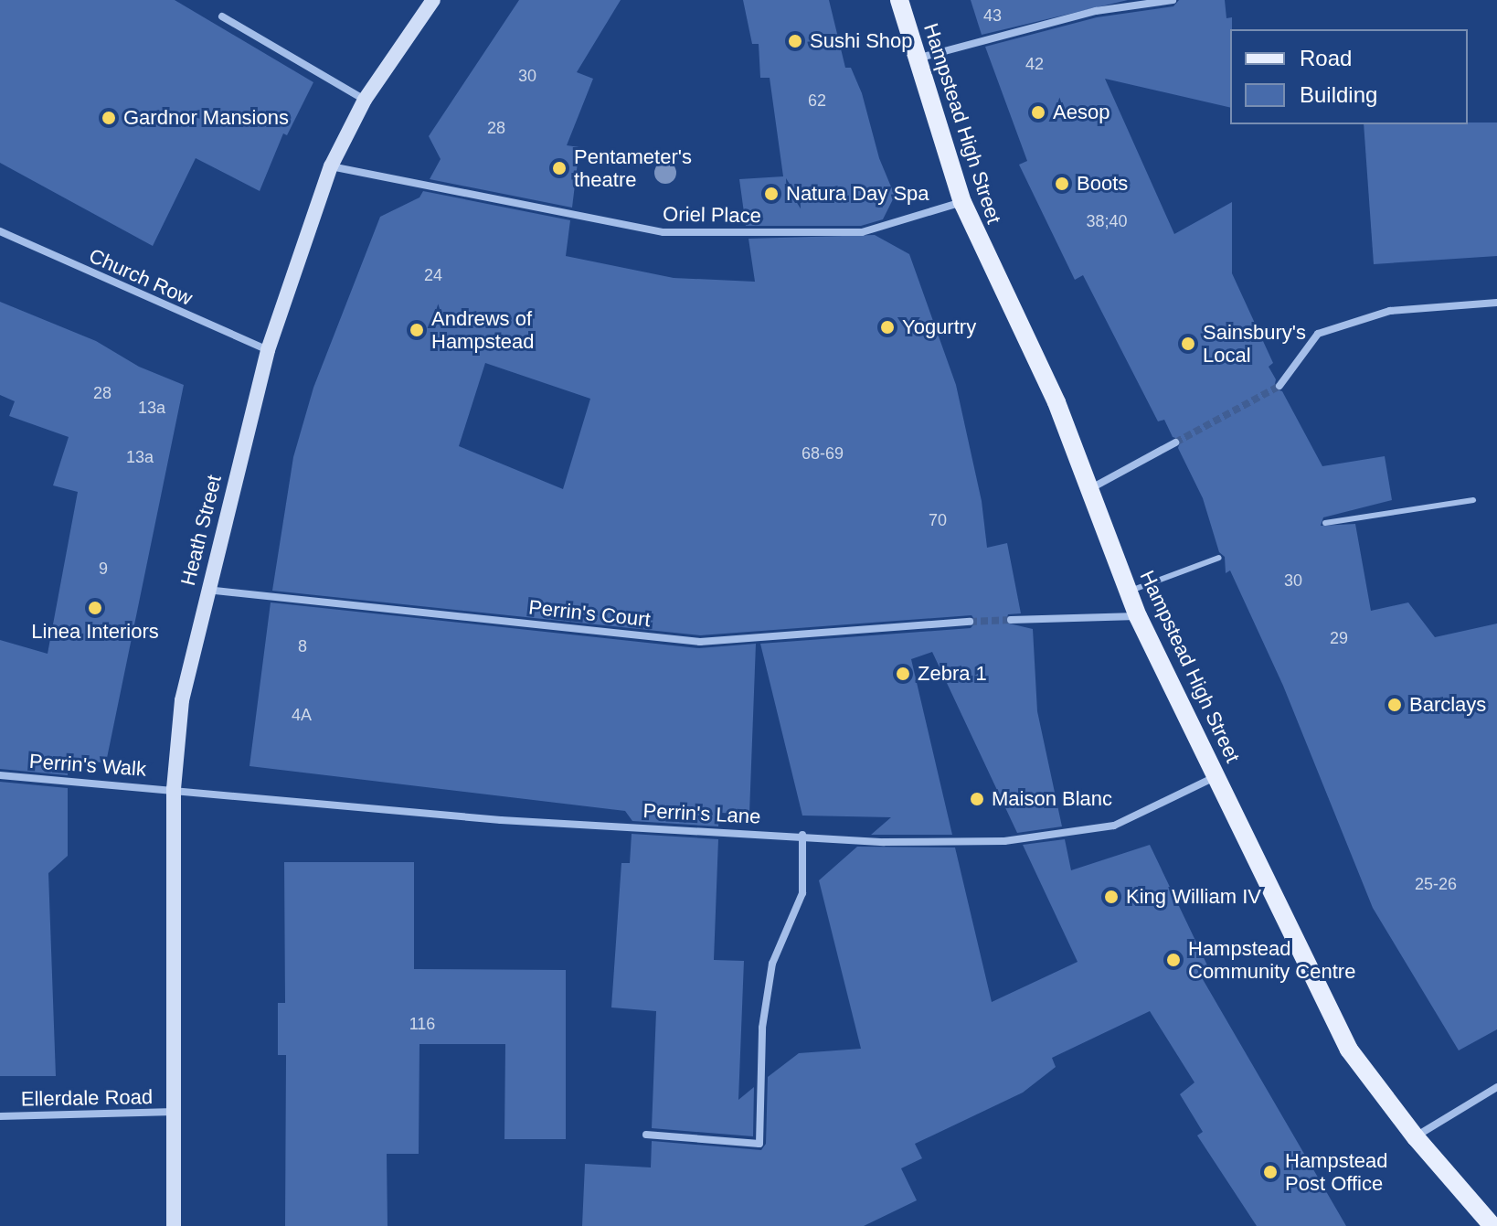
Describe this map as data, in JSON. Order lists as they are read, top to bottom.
{
  "streets": {
    "main road": ["Hampstead High Street", "Heath Street"],
    "street": [
      "Oriel Place",
      "Church Row",
      "Perrin's Court",
      "Perrin's Walk",
      "Perrin's Lane",
      "Ellerdale Road"
    ]
  },
  "crossings": [
    ["Hampstead High Street", "Oriel Place"],
    ["Hampstead High Street", "Perrin's Lane"],
    ["Oriel Place", "Heath Street"],
    ["Church Row", "Heath Street"],
    ["Heath Street", "Perrin's Court"],
    ["Heath Street", "Perrin's Walk"],
    ["Heath Street", "Perrin's Lane"],
    ["Heath Street", "Ellerdale Road"],
    ["Perrin's Walk", "Perrin's Lane"]
  ],
  "places": [
    "Sushi Shop",
    "Aesop",
    "Gardnor Mansions",
    "Pentameter's theatre",
    "Boots",
    "Natura Day Spa",
    "Yogurtry",
    "Andrews of Hampstead",
    "Sainsbury's Local",
    "Linea Interiors",
    "Zebra 1",
    "Barclays",
    "Maison Blanc",
    "King William IV",
    "Hampstead Community Centre",
    "Hampstead Post Office"
  ],
  "house_numbers": [
    "43",
    "42",
    "30",
    "62",
    "28",
    "38;40",
    "24",
    "28",
    "13a",
    "68-69",
    "13a",
    "70",
    "9",
    "30",
    "29",
    "8",
    "4A",
    "25-26",
    "116"
  ],
  "legend": ["Road", "Building"]
}
